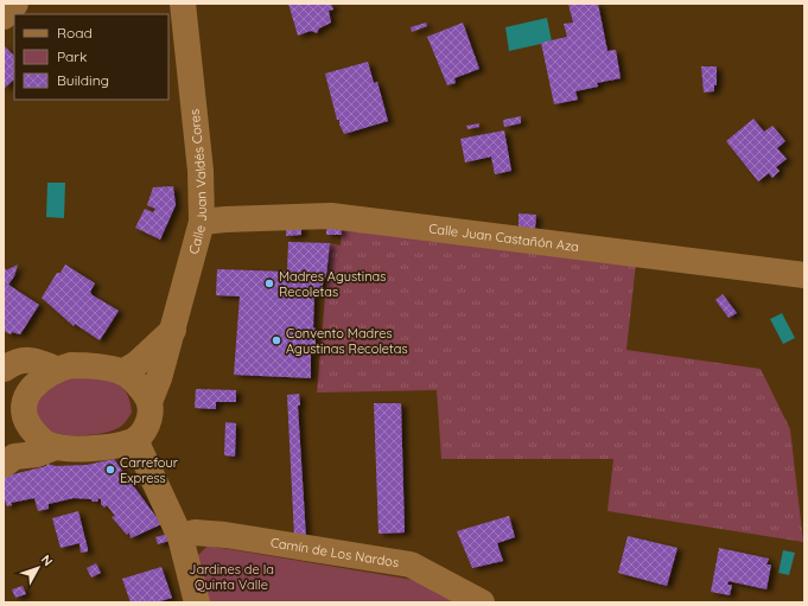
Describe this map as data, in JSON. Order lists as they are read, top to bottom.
{
  "streets": {
    "street": ["Calle Juan Valdés Cores", "Calle Juan Castañón Aza", "Camín de Los Nardos"]
  },
  "crossings": [
    ["Calle Juan Valdés Cores", "Calle Juan Castañón Aza"]
  ],
  "parks": ["Jardines de la Quinta Valle"],
  "places": ["Madres Agustinas Recoletas", "Convento Madres Agustinas Recoletas", "Carrefour Express"],
  "legend": ["Road", "Park", "Building"],
  "north": "top right"
}
